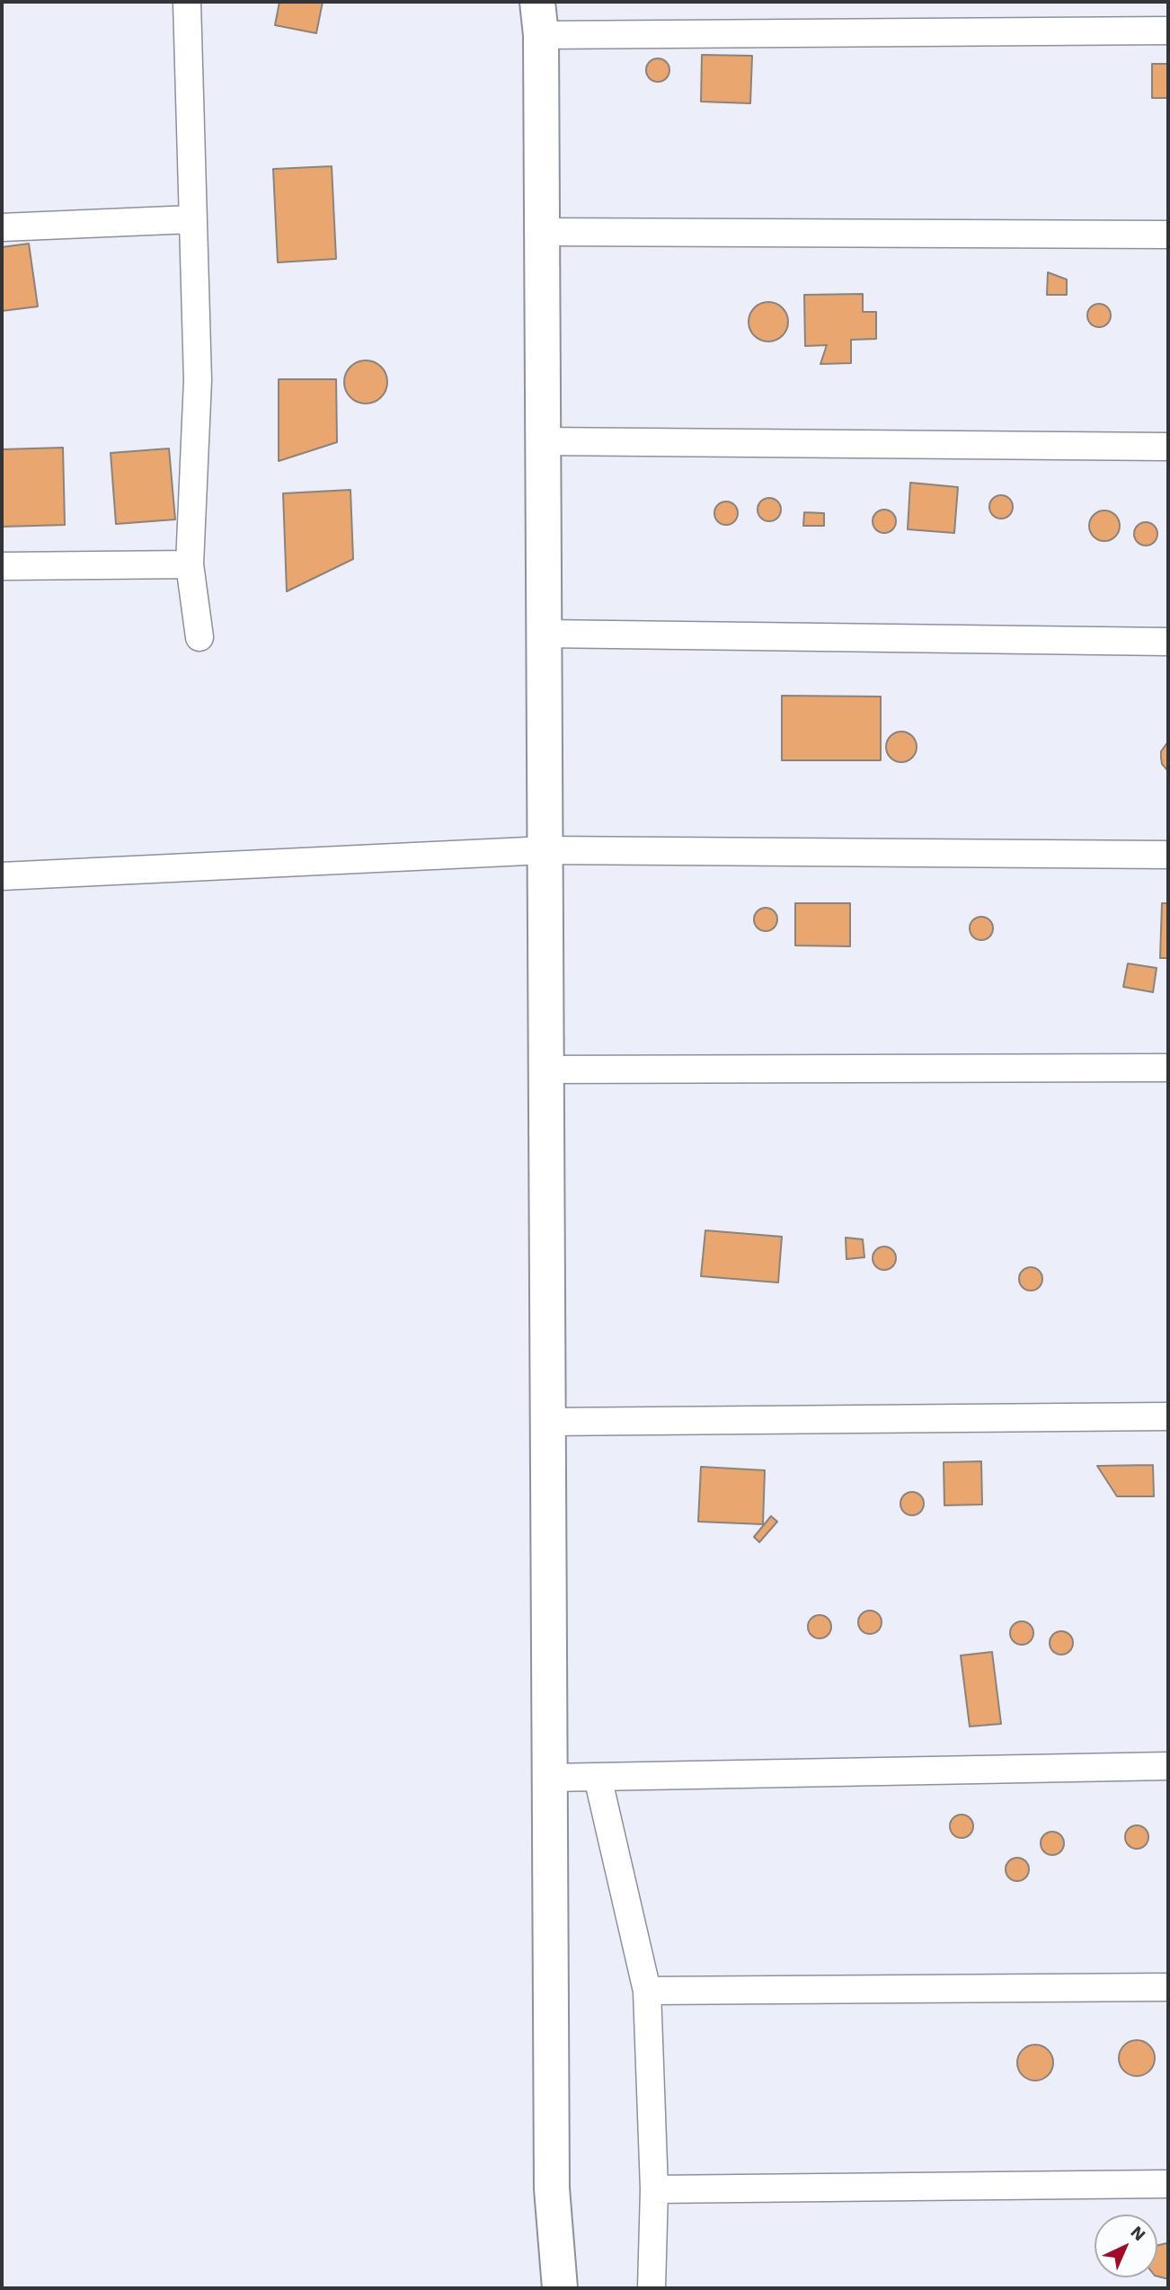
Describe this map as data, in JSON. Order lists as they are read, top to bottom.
{
  "north": "top right"
}
